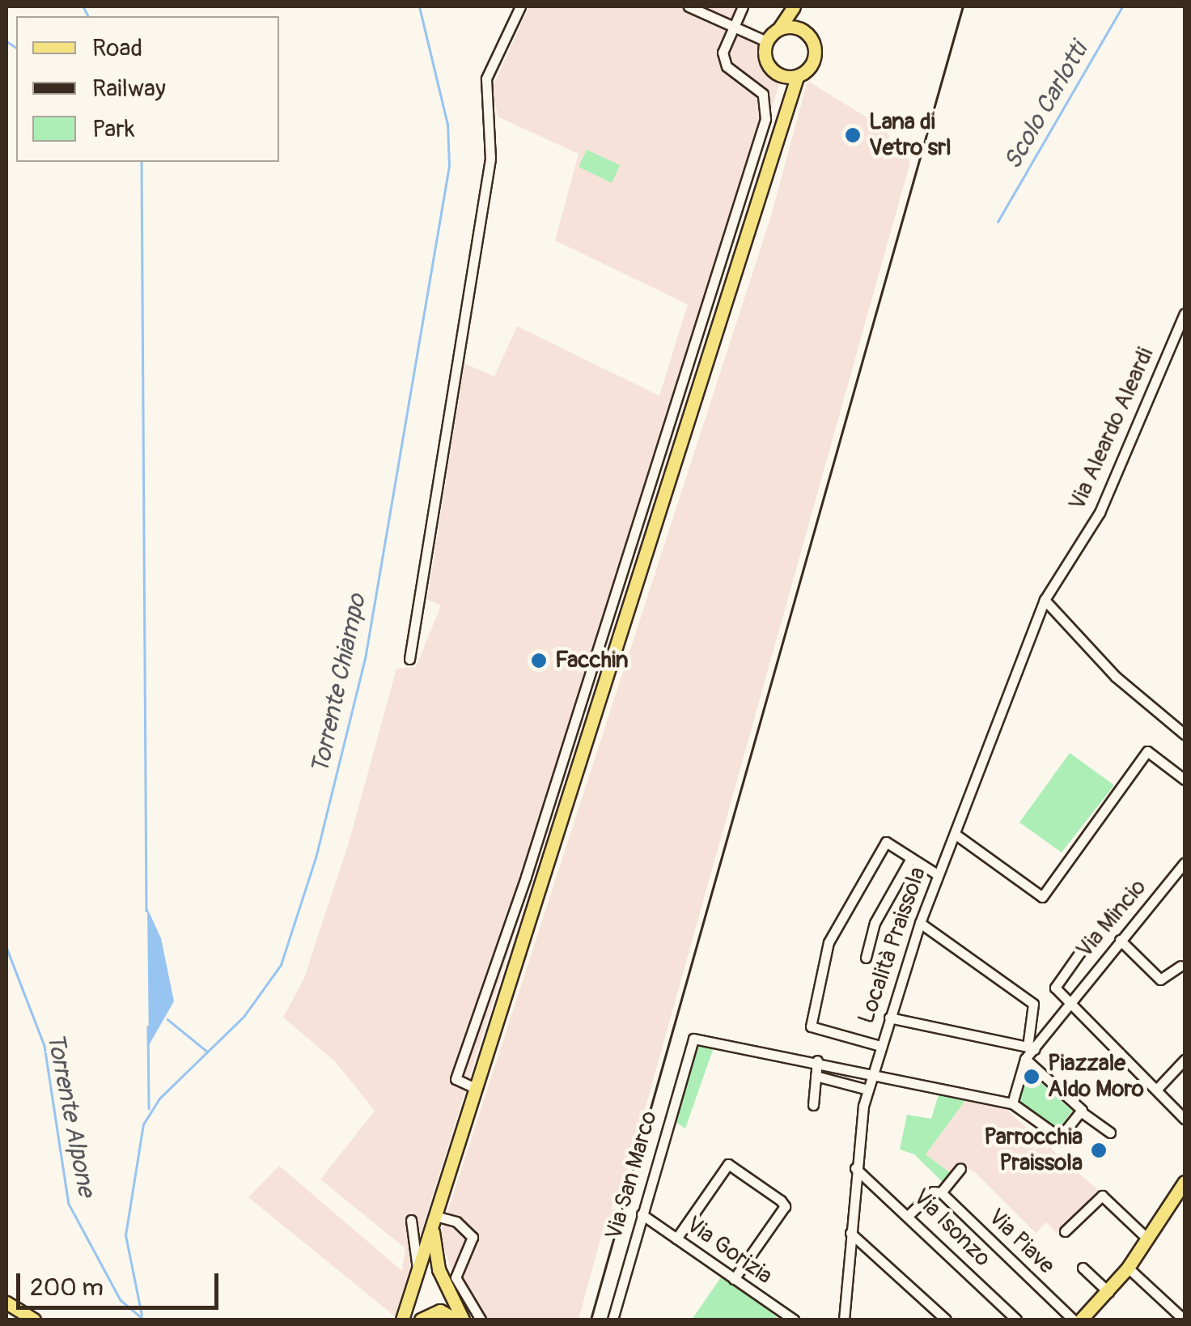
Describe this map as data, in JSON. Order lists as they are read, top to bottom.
{
  "streets": {
    "street": [
      "Via Aleardo Aleardi",
      "Via Mincio",
      "Località Praissola",
      "Via San Marco",
      "Via Isonzo",
      "Via Piave",
      "Via Gorizia"
    ]
  },
  "crossings": [
    ["Via Aleardo Aleardi", "Località Praissola"],
    ["Località Praissola", "Via Isonzo"],
    ["Via San Marco", "Via Gorizia"]
  ],
  "water": ["Scolo Carlotti", "Torrente Chiampo", "Torrente Alpone"],
  "places": [
    "Lana di Vetro srl",
    "Facchin",
    "Piazzale Aldo Moro",
    "Parrocchia Praissola"
  ],
  "legend": ["Road", "Railway", "Park"],
  "scale_bar": "200 m"
}
